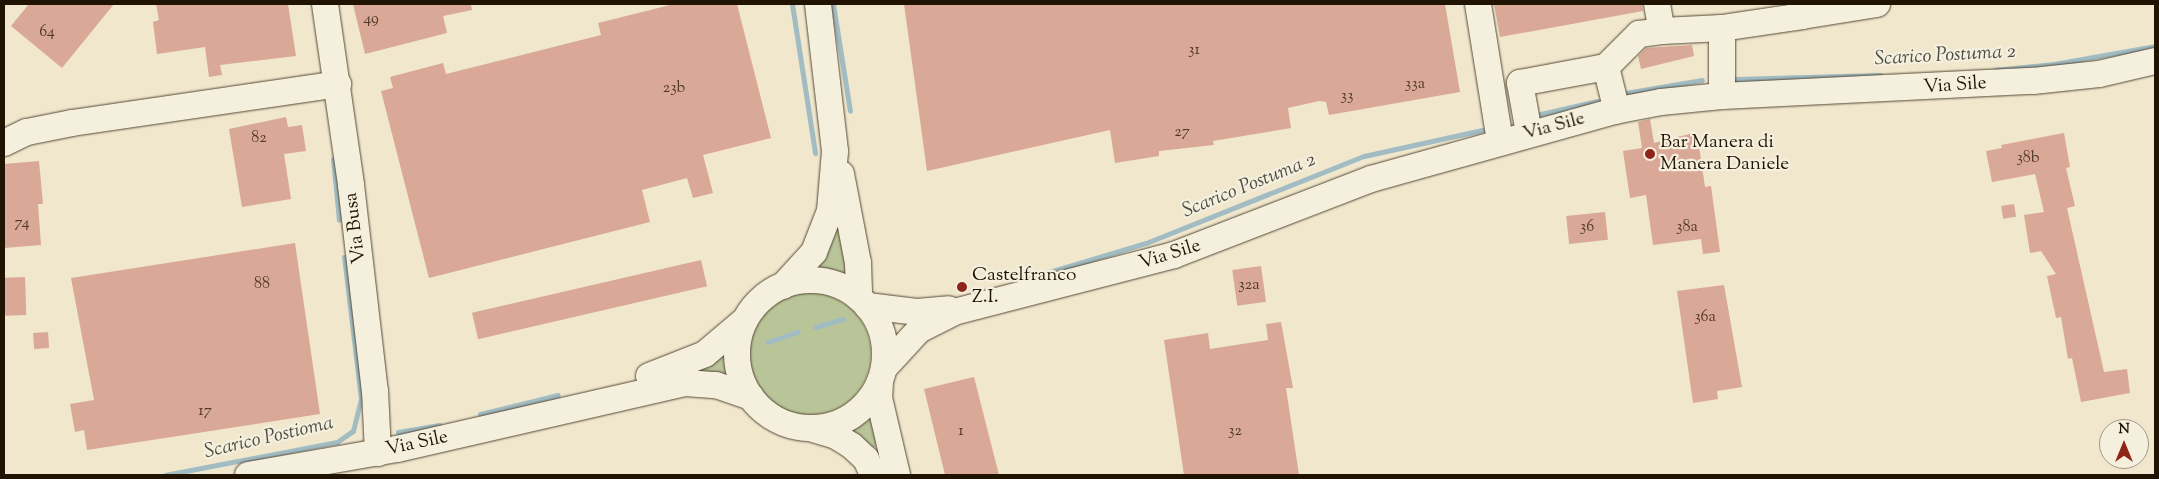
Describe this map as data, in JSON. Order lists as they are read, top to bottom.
{
  "streets": {
    "street": ["Via Sile", "Via Busa"]
  },
  "crossings": [
    ["Via Sile", "Via Busa"]
  ],
  "water": ["Scarico Postuma 2", "Scarico Postioma"],
  "places": ["Bar Manera di Manera Daniele", "Castelfranco Z.I."],
  "house_numbers": [
    "49",
    "64",
    "31",
    "33a",
    "23b",
    "33",
    "27",
    "82",
    "38b",
    "74",
    "36",
    "38a",
    "88",
    "32a",
    "36a",
    "17",
    "1",
    "32"
  ],
  "north": "top"
}
